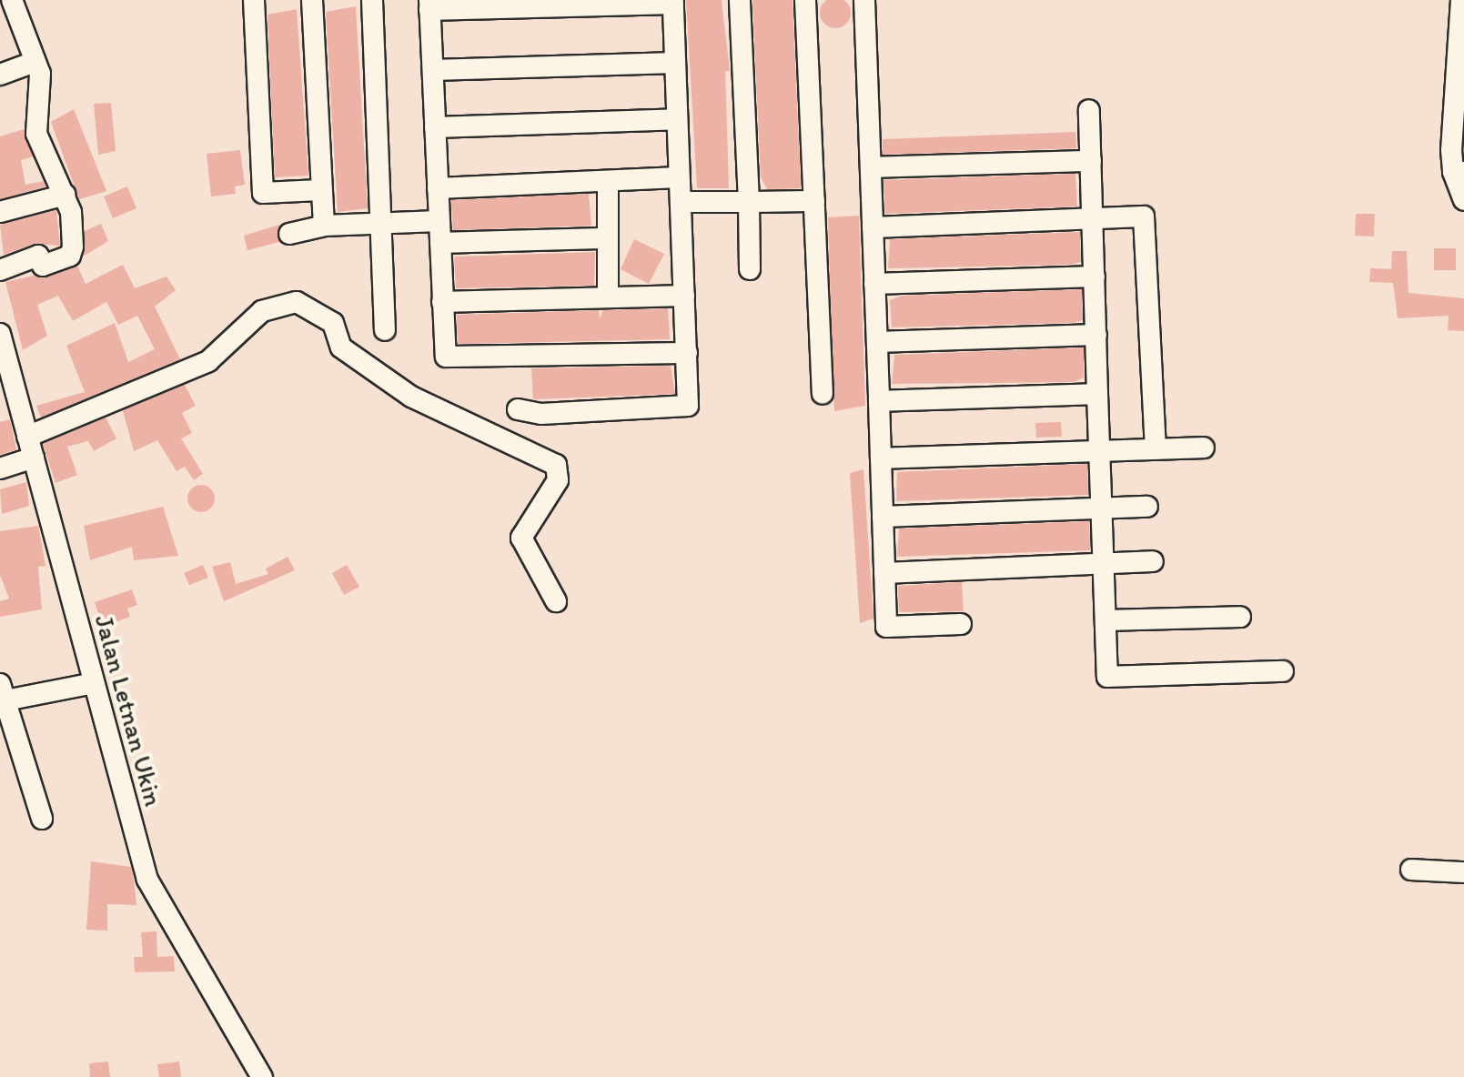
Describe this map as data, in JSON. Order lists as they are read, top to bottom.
{
  "streets": {
    "street": ["Jalan Letnan Ukin"]
  }
}
